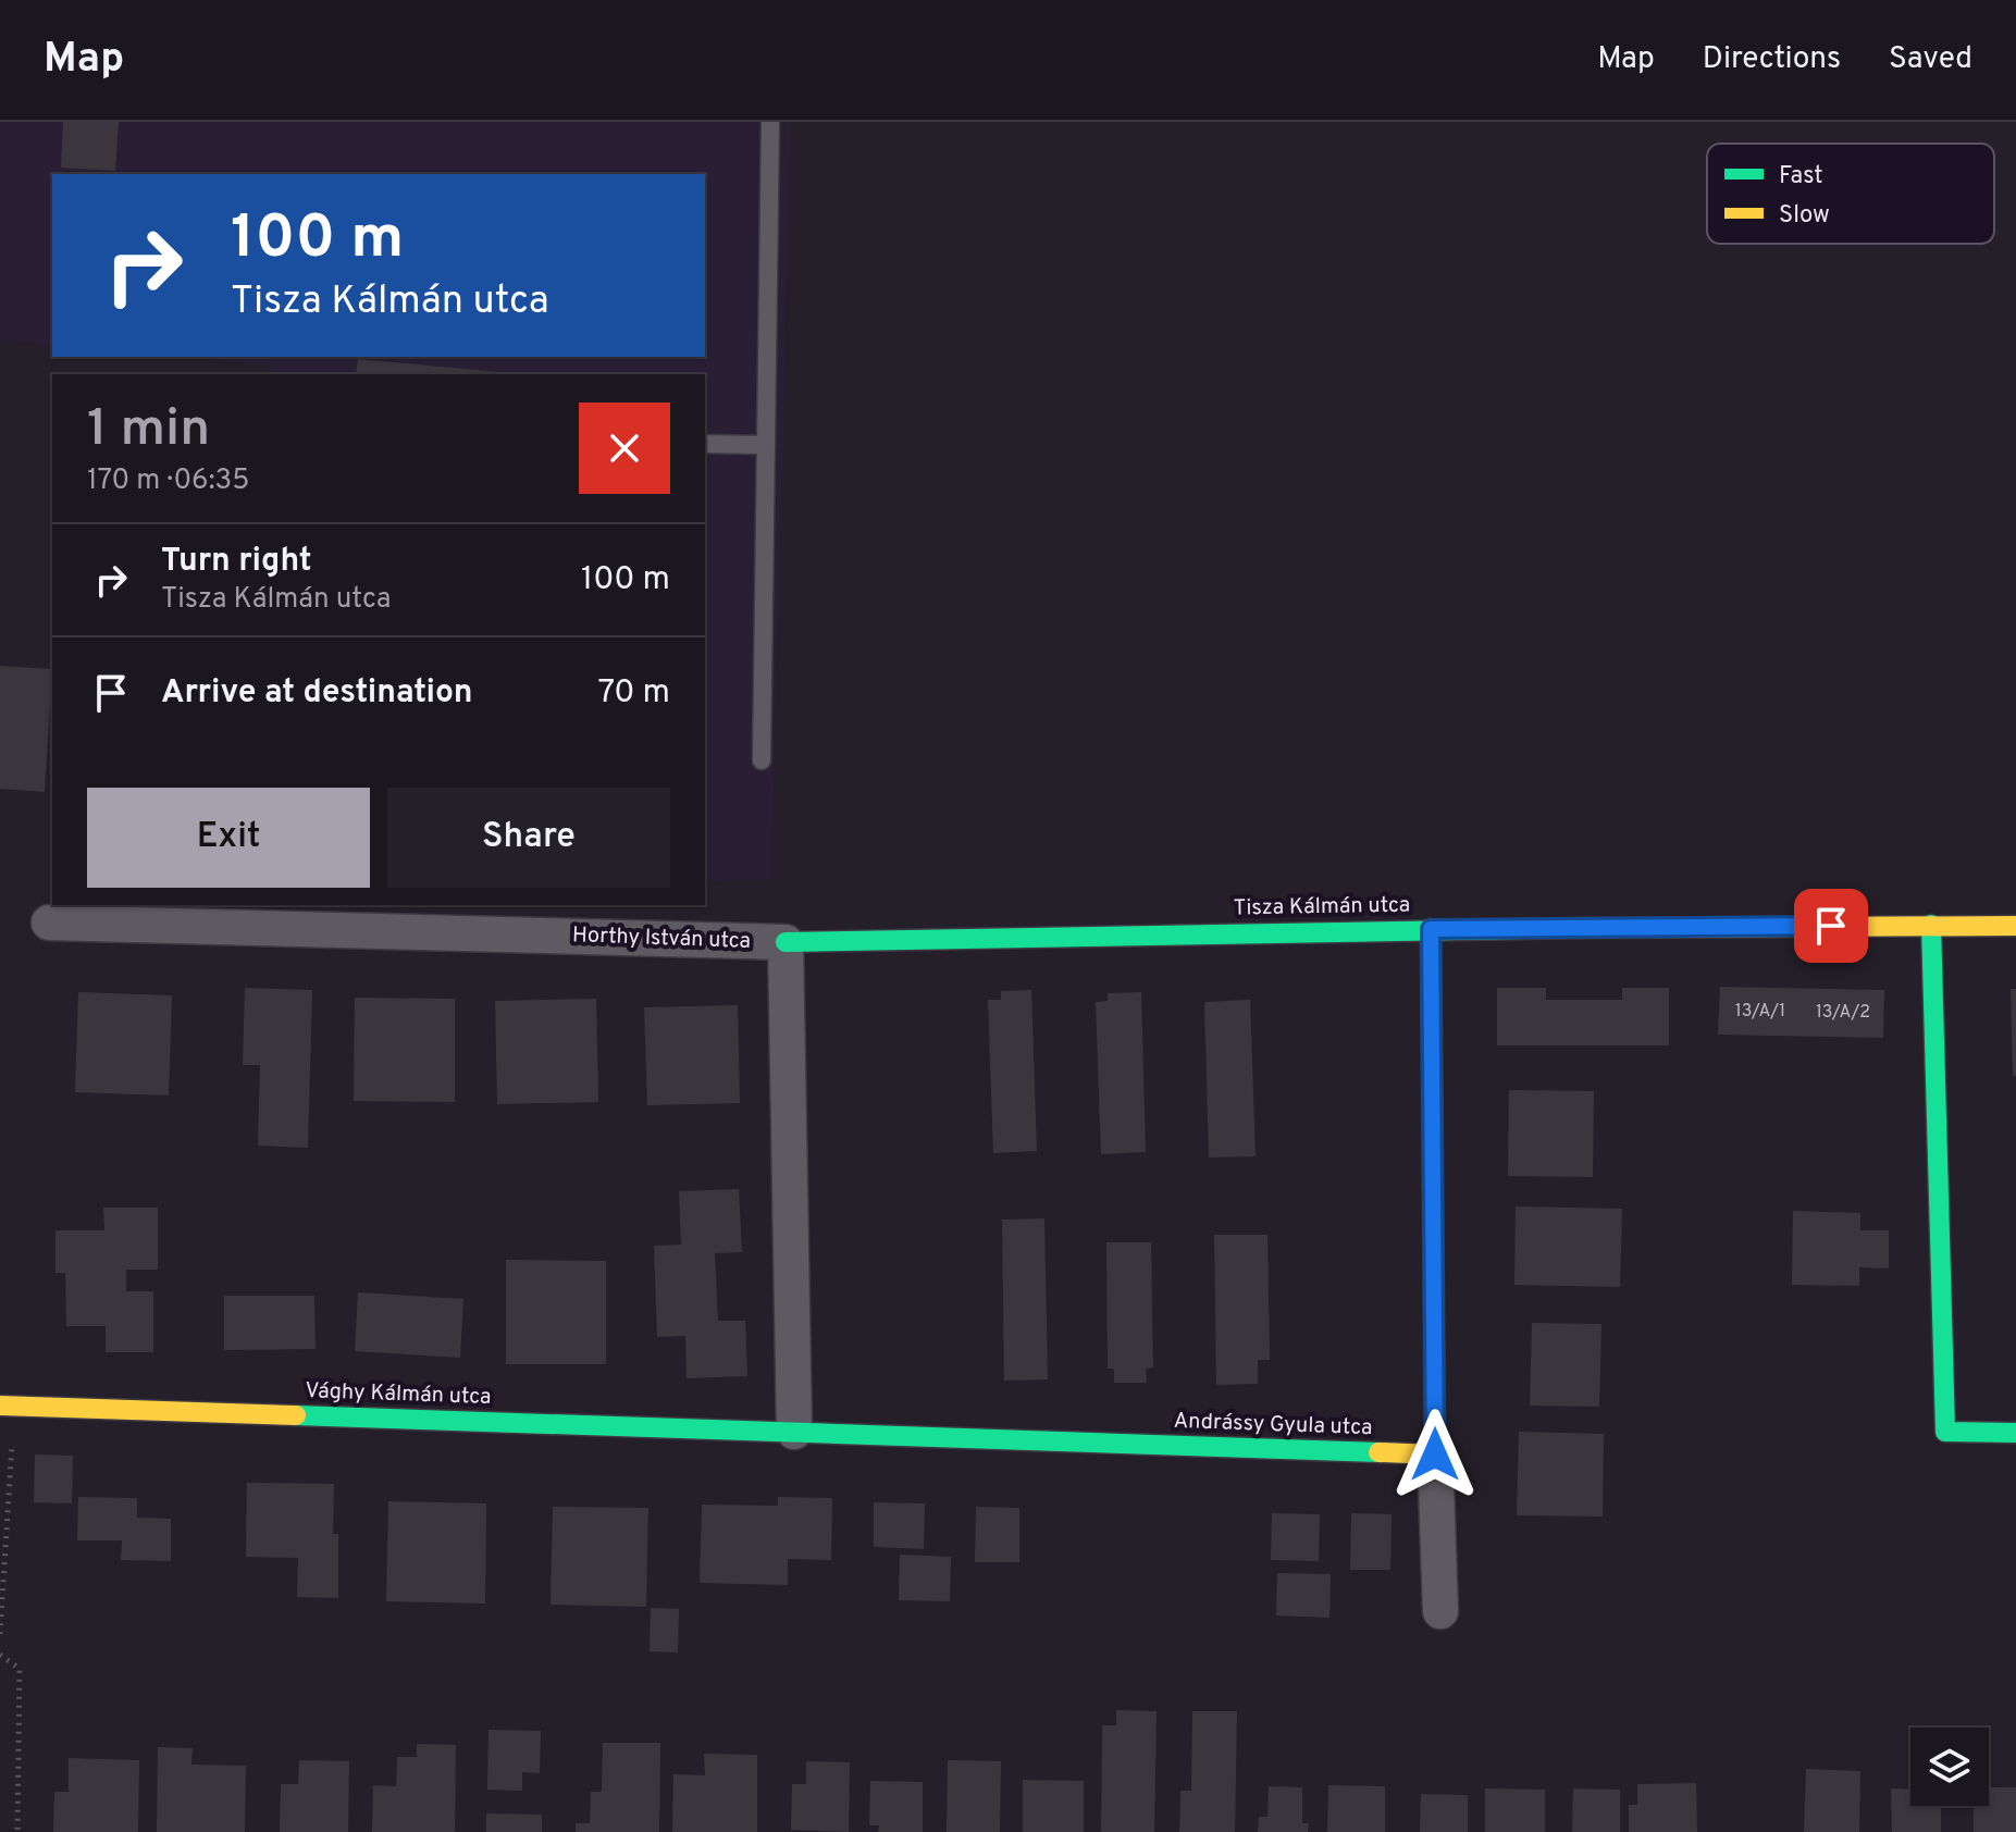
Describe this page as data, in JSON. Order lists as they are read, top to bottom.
{
  "streets": {
    "street": [
      "Tisza Kálmán utca",
      "Horthy István utca",
      "Vághy Kálmán utca",
      "Andrássy Gyula utca"
    ]
  },
  "crossings": [
    ["Tisza Kálmán utca", "Horthy István utca"],
    ["Vághy Kálmán utca", "Andrássy Gyula utca"]
  ],
  "house_numbers": ["13/A/1", "13/A/2"],
  "legend": ["Fast", "Slow"],
  "page": {
    "header": "Map",
    "nav": ["Map", "Directions", "Saved"],
    "turn": ["100 m", "Tisza Kálmán utca"],
    "heading": ["1 min", "170 m · 06:35"],
    "list": [
      {
        "name": "Turn right",
        "note": "Tisza Kálmán utca",
        "value": "100 m"
      },
      {
        "name": "Arrive at destination",
        "value": "70 m"
      }
    ],
    "buttons": ["Exit", "Share"]
  }
}
